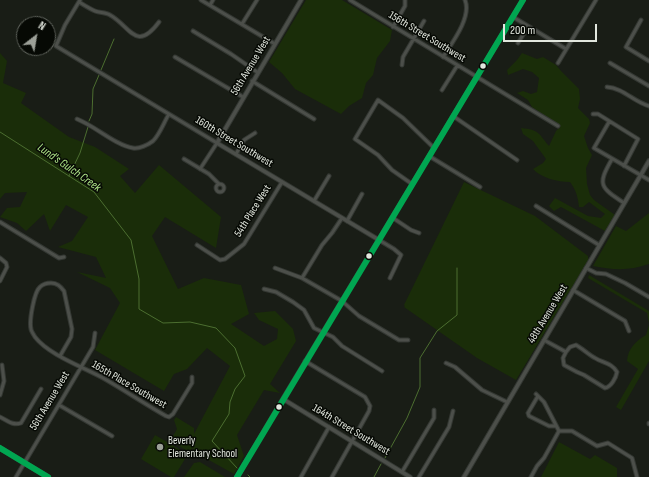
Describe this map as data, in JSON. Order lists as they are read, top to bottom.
{
  "streets": {
    "street": [
      "156th Street Southwest",
      "56th Avenue West",
      "160th Street Southwest",
      "54th Place West",
      "48th Avenue West",
      "165th Place Southwest",
      "164th Street Southwest"
    ]
  },
  "crossings": [
    ["56th Avenue West", "160th Street Southwest"],
    ["56th Avenue West", "165th Place Southwest"],
    ["160th Street Southwest", "54th Place West"]
  ],
  "water": ["Lund's Gulch Creek"],
  "places": ["Beverly Elementary School"],
  "scale_bar": "200 m",
  "north": "top right"
}
